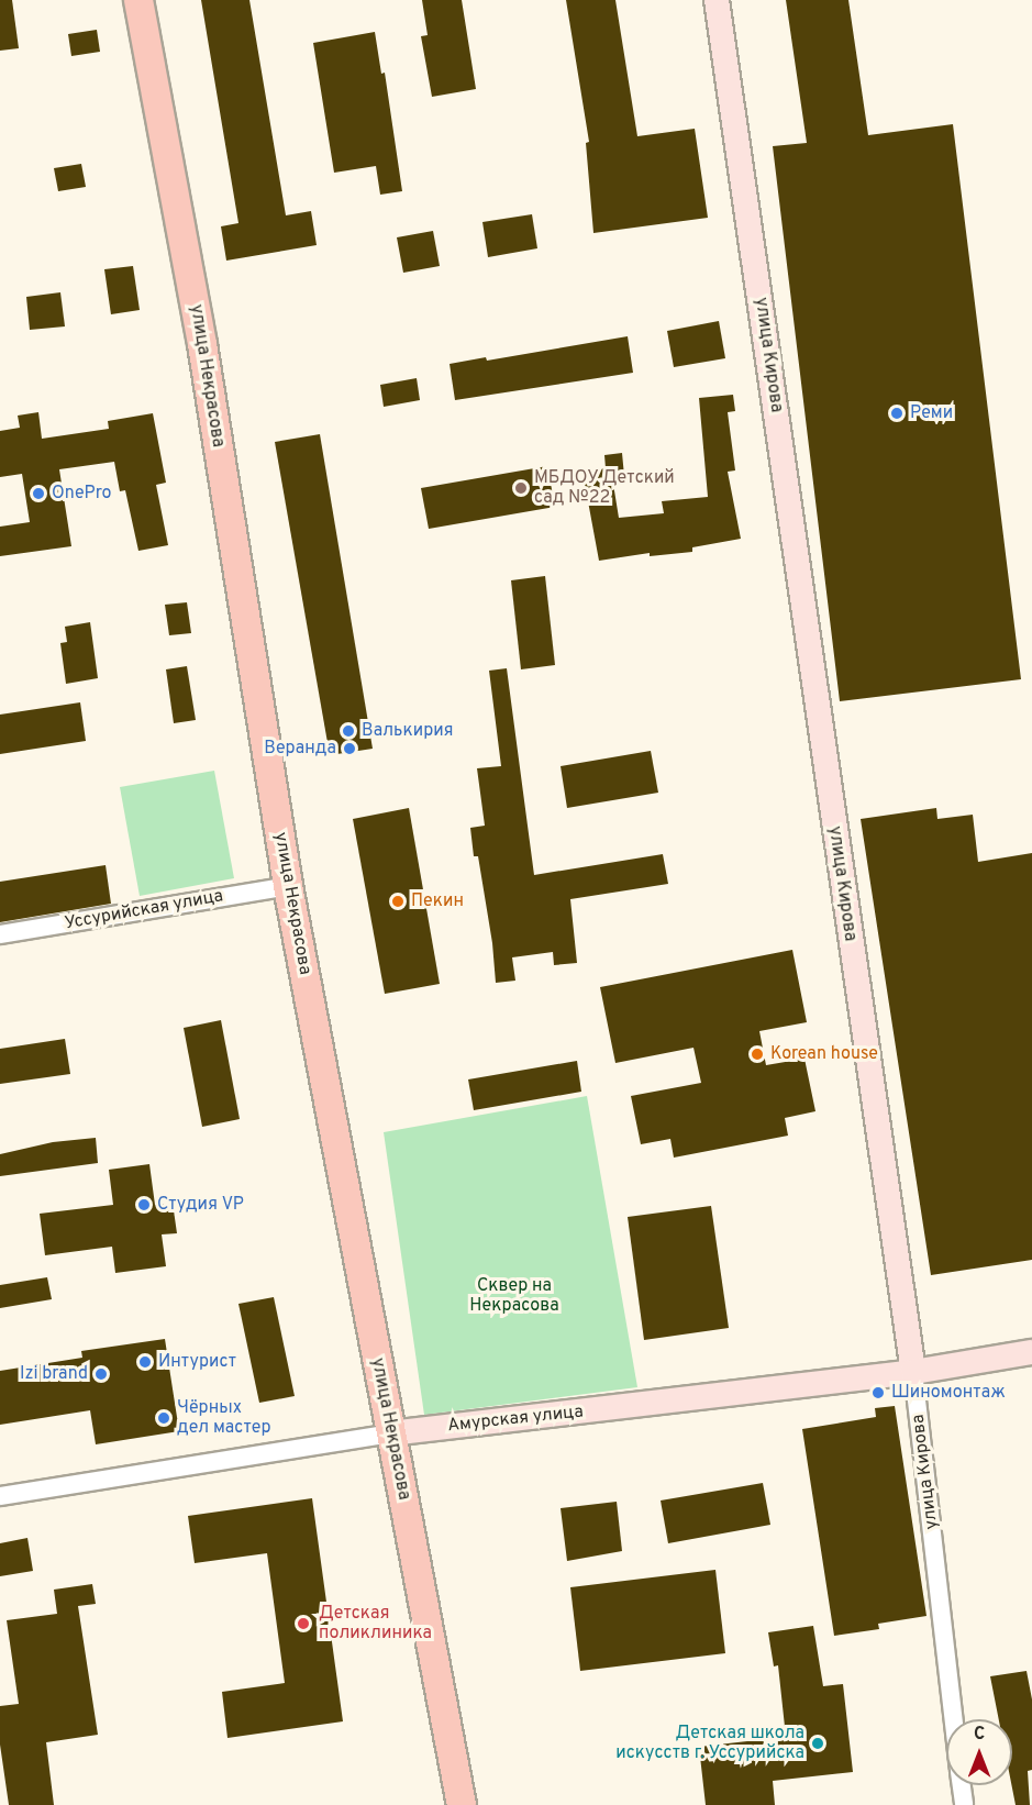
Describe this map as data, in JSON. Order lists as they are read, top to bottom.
{
  "streets": {
    "main road": ["улица Некрасова"],
    "street": ["улица Кирова", "Уссурийская улица", "Амурская улица"]
  },
  "crossings": [
    ["улица Кирова", "Амурская улица"],
    ["улица Некрасова", "Уссурийская улица"],
    ["улица Некрасова", "Амурская улица"]
  ],
  "parks": ["Сквер на Некрасова"],
  "places": [
    "Реми",
    "МБДОУ Детский сад №22",
    "OnePro",
    "Валькирия",
    "Веранда",
    "Пекин",
    "Korean house",
    "Студия VP",
    "Интурист",
    "Izi brand",
    "Шиномонтаж",
    "Чёрных дел мастер",
    "Детская поликлиника",
    "Детская школа искусств г. Уссурийска"
  ],
  "north": "top"
}
